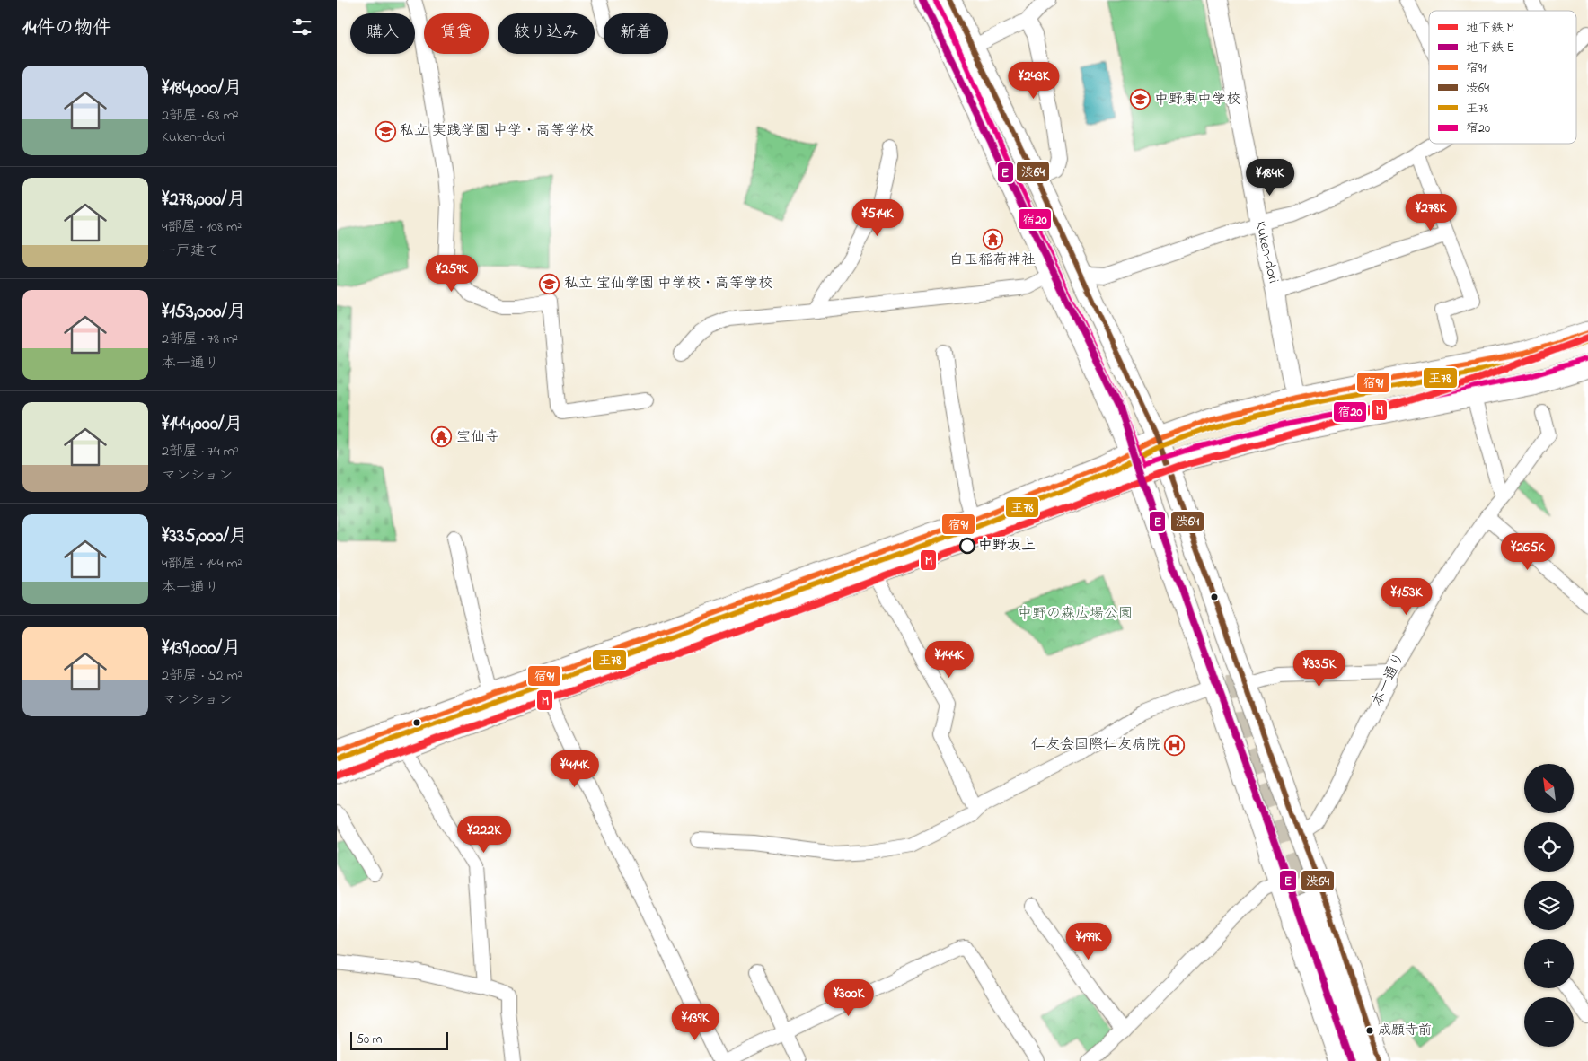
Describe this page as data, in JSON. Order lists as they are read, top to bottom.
{
  "streets": {
    "street": ["Kuken-dori", "本一通り"]
  },
  "parks": ["中野の森広場公園"],
  "places": {
    "school or university": ["中野東中学校", "私立 実践学園 中学・高等学校", "私立 宝仙学園 中学校・高等学校"],
    "temple": ["白玉稲荷神社", "宝仙寺"],
    "other": ["中野坂上", "成願寺前"],
    "hospital": ["仁友会国際仁友病院"]
  },
  "lines": [
    "metro line E",
    "transit line 渋64",
    "transit line 宿20",
    "transit line 宿91",
    "metro line M",
    "transit line 王78"
  ],
  "legend": [
    "地下鉄 M",
    "地下鉄 E",
    "宿91",
    "渋64",
    "王78",
    "宿20"
  ],
  "scale_bar": "50 m",
  "north": "top left",
  "page": {
    "heading": "14件の物件",
    "chip": [
      "購入",
      "賃貸",
      "絞り込み",
      "新着"
    ],
    "list": [
      {
        "name": "¥184,000/月",
        "note": "2部屋 · 68 m² · Kuken-dori"
      },
      {
        "name": "¥278,000/月",
        "note": "4部屋 · 108 m² · 一戸建て"
      },
      {
        "name": "¥153,000/月",
        "note": "2部屋 · 78 m² · 本一通り"
      },
      {
        "name": "¥144,000/月",
        "note": "2部屋 · 74 m² · マンション"
      },
      {
        "name": "¥335,000/月",
        "note": "4部屋 · 144 m² · 本一通り"
      },
      {
        "name": "¥139,000/月",
        "note": "2部屋 · 52 m² · マンション"
      }
    ],
    "price": [
      "¥243K",
      "¥184K",
      "¥278K",
      "¥514K",
      "¥259K",
      "¥265K",
      "¥153K",
      "¥144K",
      "¥335K",
      "¥414K",
      "¥222K",
      "¥199K",
      "¥300K",
      "¥139K"
    ],
    "map_buttons": ["+", "−"],
    "scale": "50 m"
  }
}
